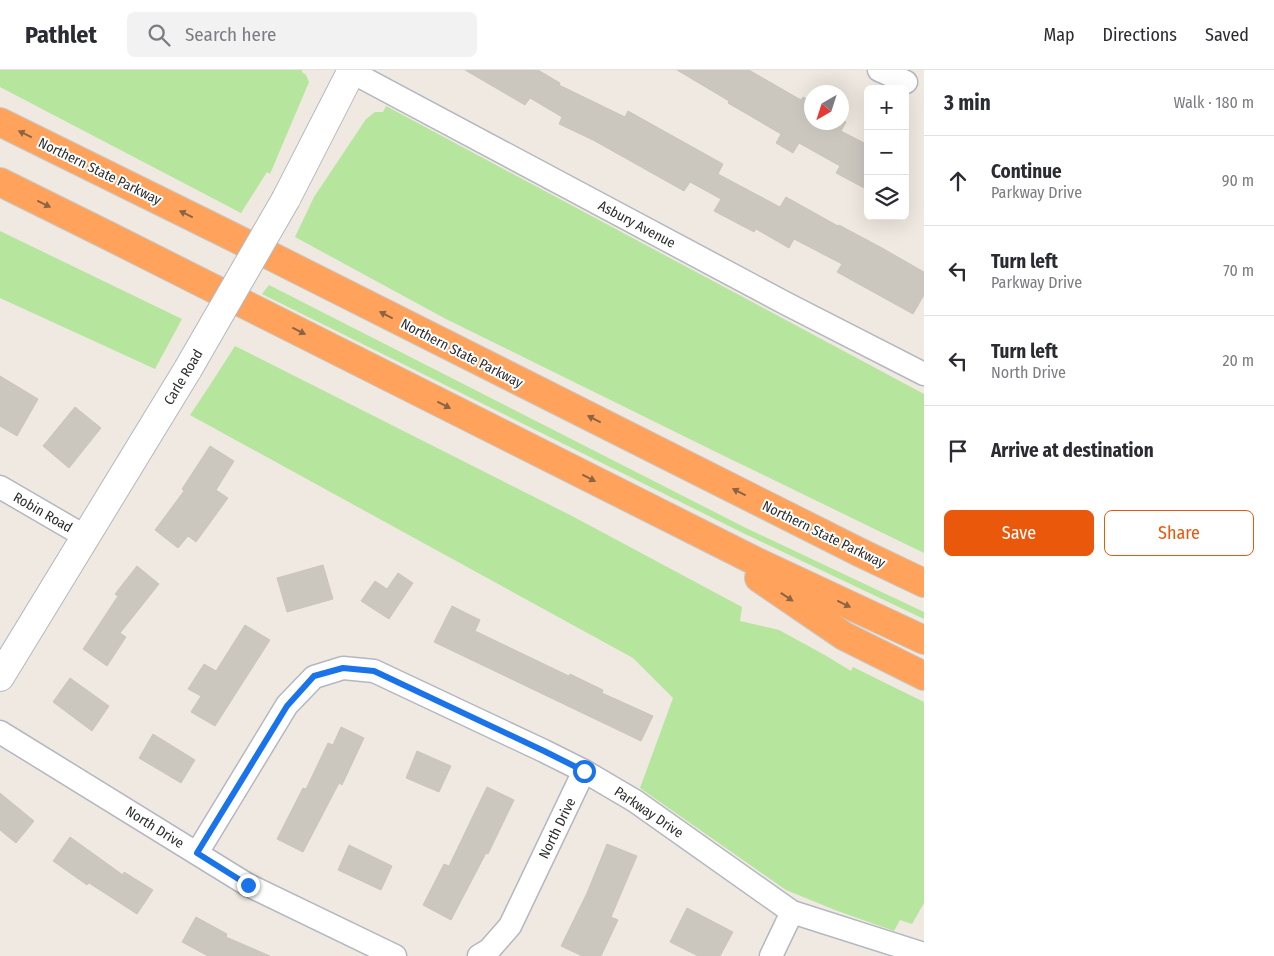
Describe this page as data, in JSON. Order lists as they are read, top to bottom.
{
  "streets": {
    "highway": ["Northern State Parkway"],
    "street": [
      "Asbury Avenue",
      "Carle Road",
      "Robin Road",
      "Parkway Drive",
      "North Drive"
    ]
  },
  "crossings": [
    ["Asbury Avenue", "Carle Road"],
    ["Carle Road", "Robin Road"],
    ["Parkway Drive", "North Drive"]
  ],
  "north": "bottom left",
  "page": {
    "header": "Pathlet",
    "search": "Search here",
    "nav": ["Map", "Directions", "Saved"],
    "heading": ["3 min", "Walk · 180 m"],
    "map_buttons": ["+", "−"],
    "list": [
      ["Continue", "Parkway Drive", "90 m"],
      ["Turn left", "Parkway Drive", "70 m"],
      ["Turn left", "North Drive", "20 m"],
      "Arrive at destination"
    ],
    "buttons": ["Save", "Share"]
  }
}
